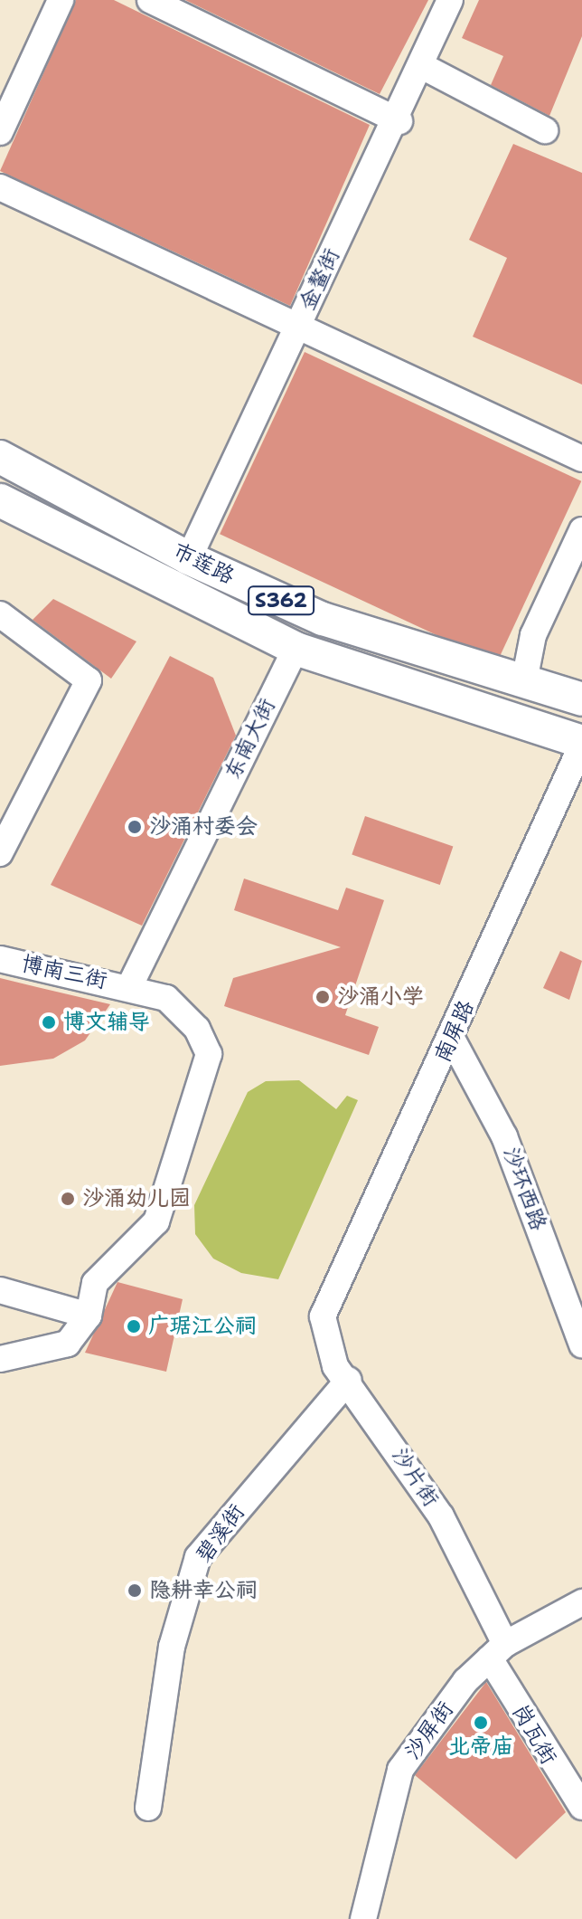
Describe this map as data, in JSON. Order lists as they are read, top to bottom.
{
  "streets": {
    "main road": ["市莲路", "S362"],
    "street": [
      "金鳌街",
      "东南大街",
      "博南三街",
      "南屏路",
      "沙环西路",
      "沙片街",
      "碧溪街",
      "沙屏街",
      "岗瓦街"
    ]
  },
  "crossings": [
    ["金鳌街", "市莲路"],
    ["市莲路", "东南大街"],
    ["市莲路", "南屏路"],
    ["东南大街", "博南三街"],
    ["南屏路", "沙环西路"],
    ["南屏路", "沙片街"],
    ["沙片街", "碧溪街"],
    ["沙片街", "沙屏街"],
    ["沙片街", "岗瓦街"],
    ["沙屏街", "岗瓦街"]
  ],
  "places": [
    "沙涌村委会",
    "沙涌小学",
    "博文辅导",
    "沙涌幼儿园",
    "广琚江公祠",
    "隐耕幸公祠",
    "北帝庙"
  ]
}
